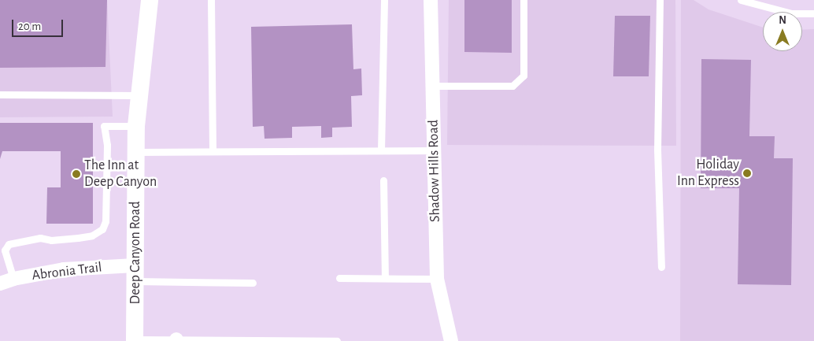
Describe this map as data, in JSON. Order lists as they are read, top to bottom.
{
  "streets": {
    "street": ["Shadow Hills Road", "Deep Canyon Road", "Abronia Trail"]
  },
  "crossings": [
    ["Deep Canyon Road", "Abronia Trail"]
  ],
  "places": ["Holiday Inn Express", "The Inn at Deep Canyon"],
  "scale_bar": "20 m",
  "north": "top"
}
